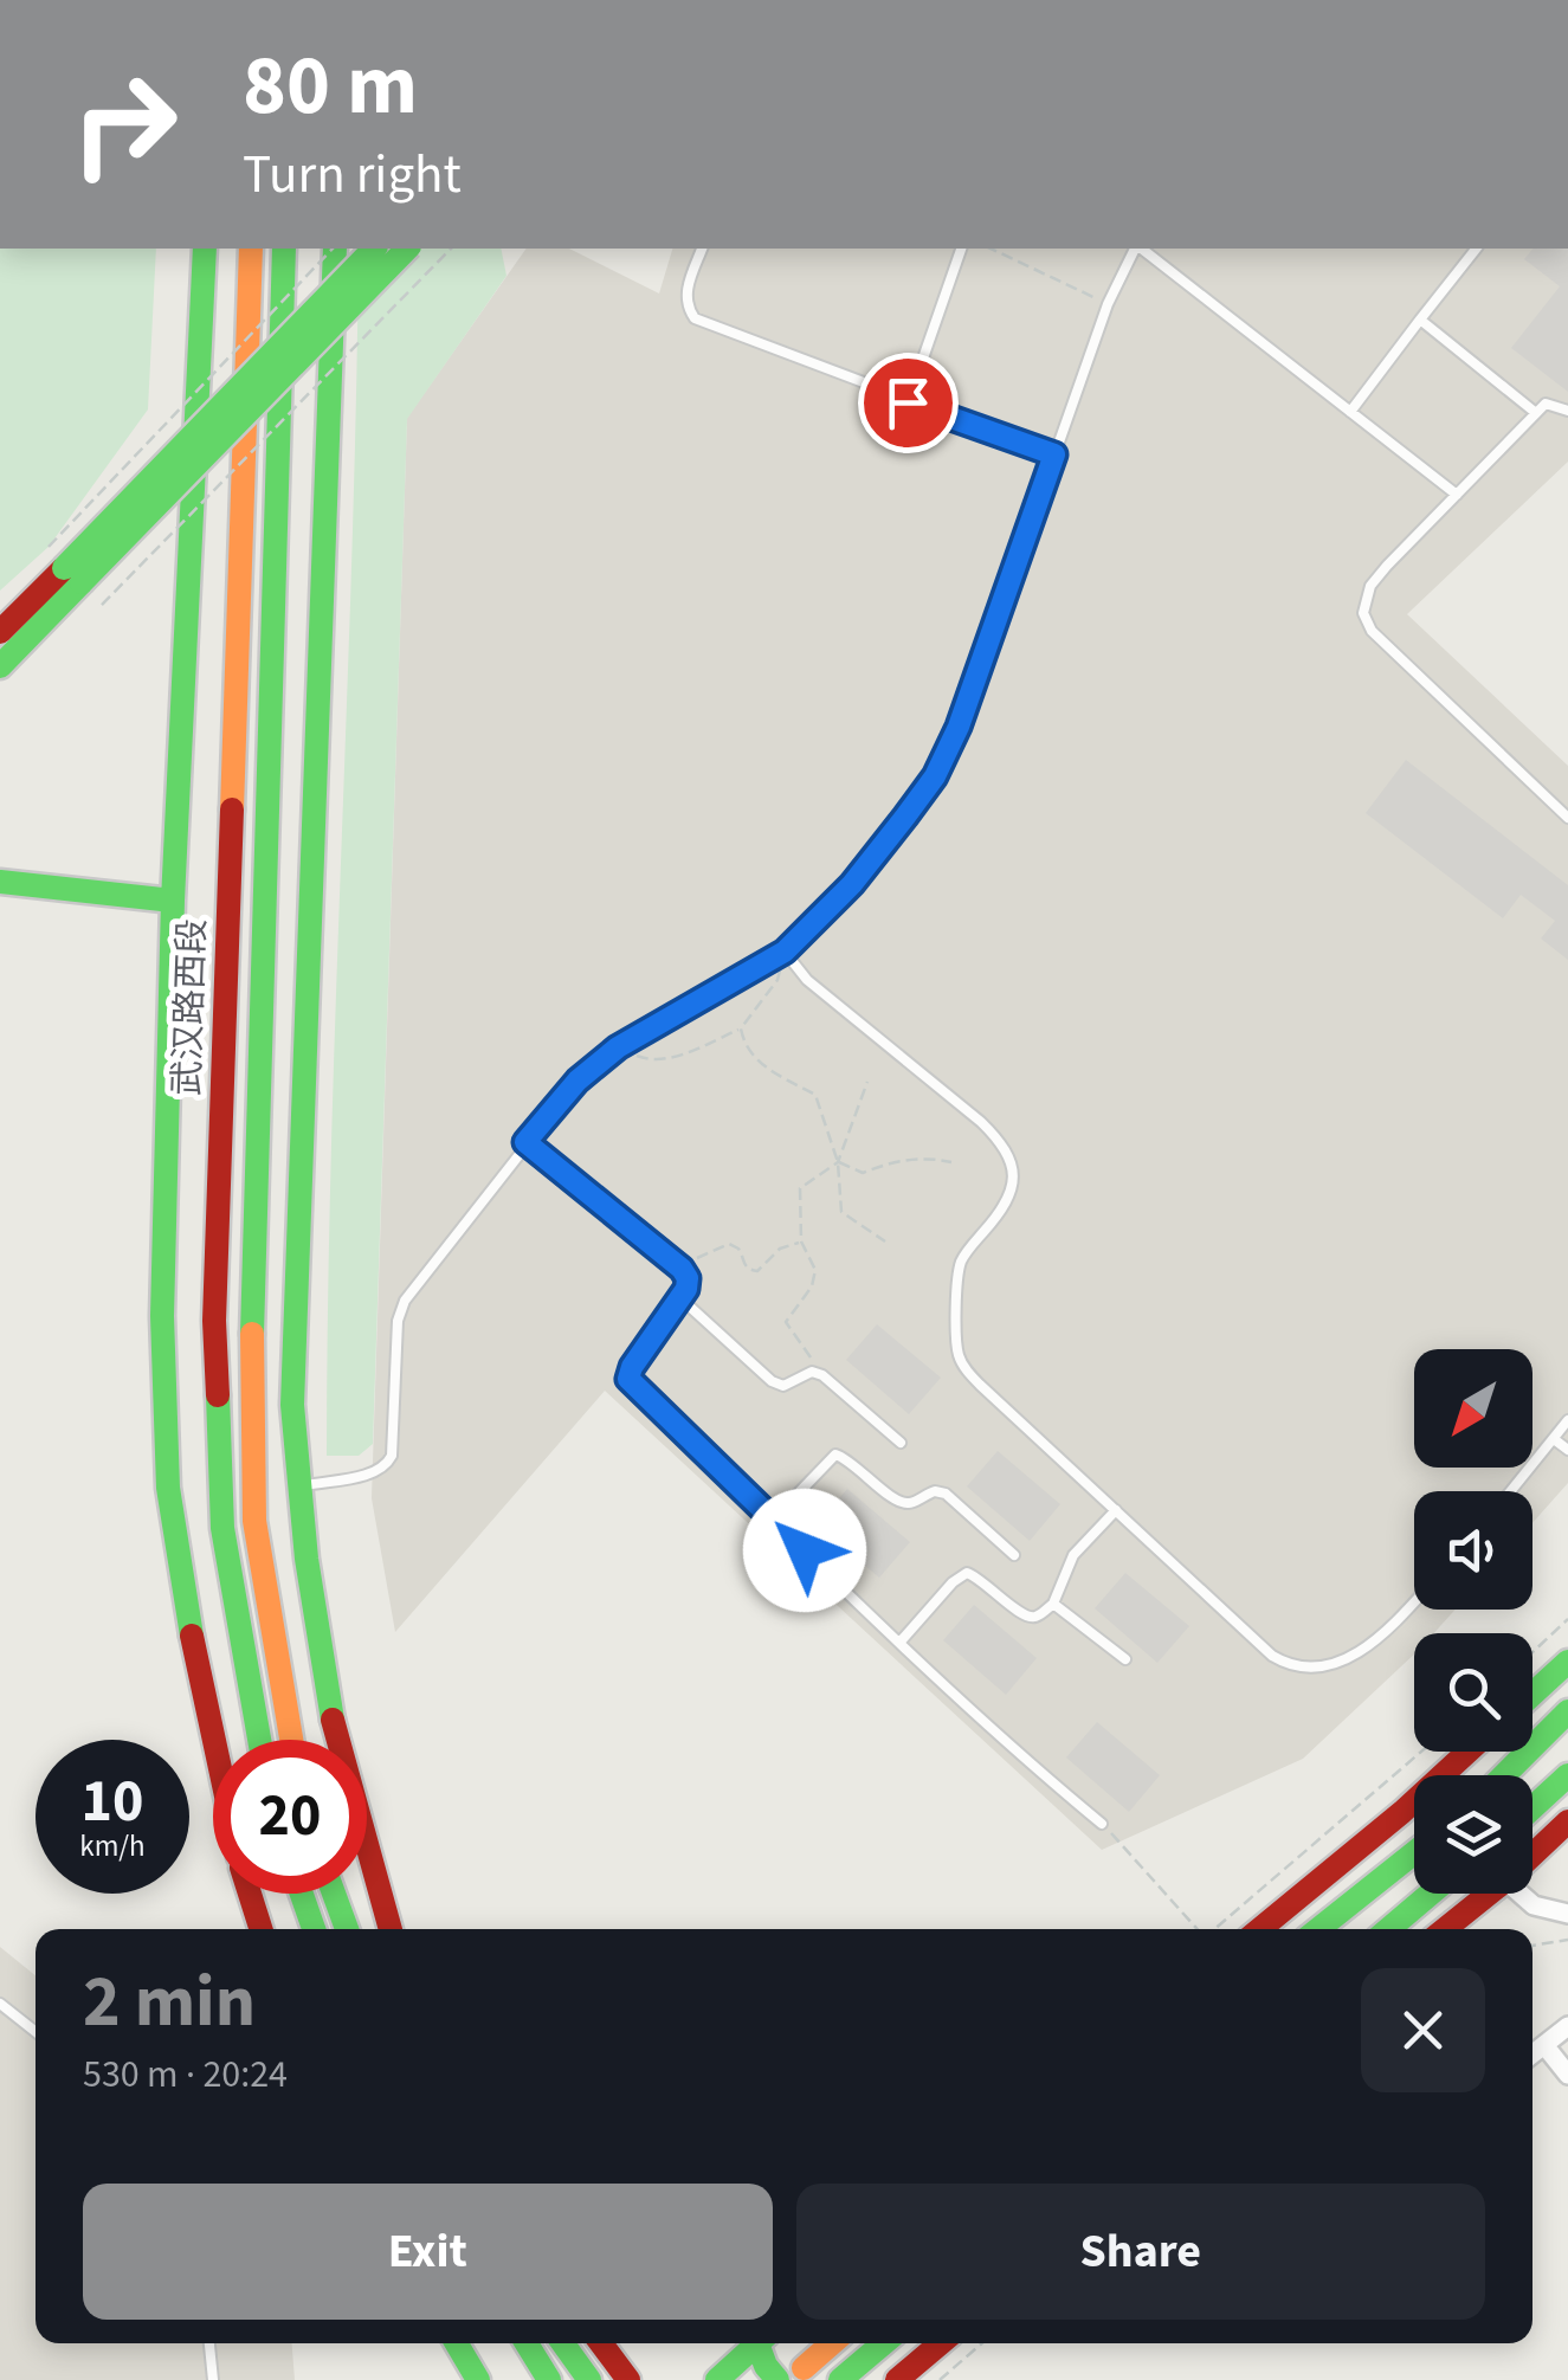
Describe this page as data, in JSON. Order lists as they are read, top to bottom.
{
  "streets": {
    "main road": ["武汉路西段"]
  },
  "north": "bottom left",
  "page": {
    "turn": ["80 m", "Turn right"],
    "speed": "10 km/h",
    "limit": "20",
    "heading": ["2 min", "530 m · 20:24"],
    "buttons": ["Exit", "Share"]
  }
}
